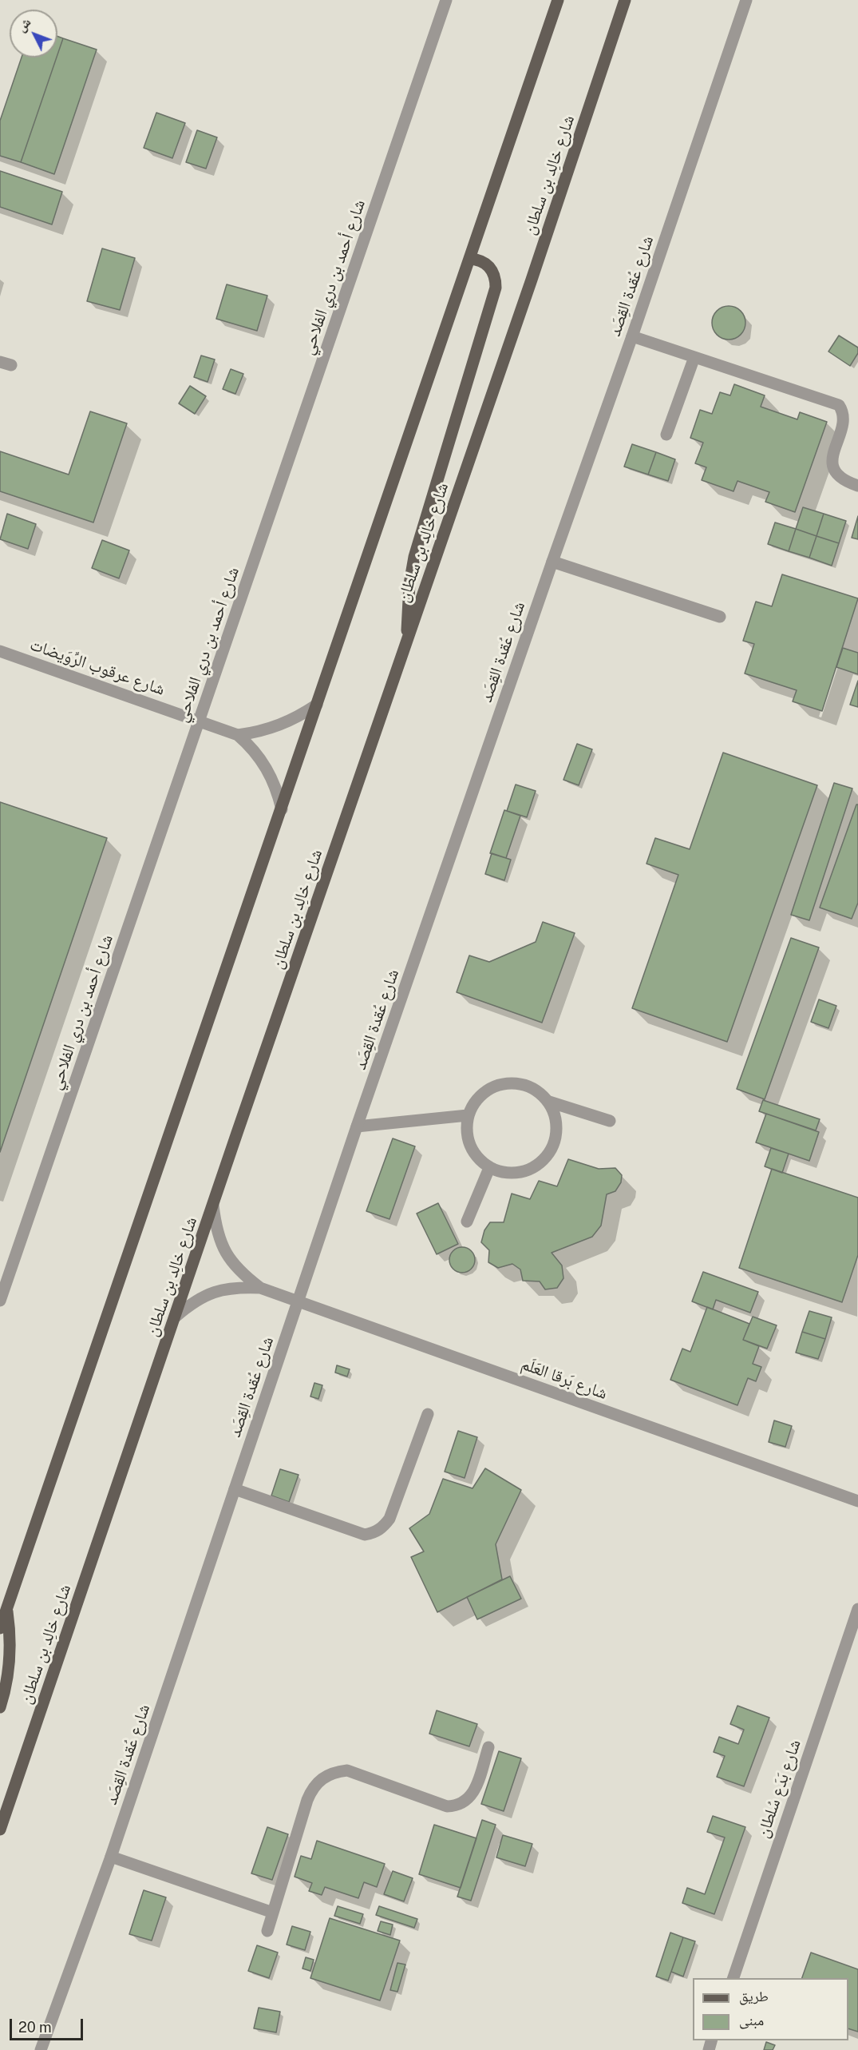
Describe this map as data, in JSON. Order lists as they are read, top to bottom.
{
  "streets": {
    "main road": ["شارع خالِد بن سلطان"],
    "street": [
      "شارع أحمد بن دري الفلاحي",
      "شارع عُقدة القِصَد",
      "شارع عرقوب الرِّوَيضات",
      "شارع بَرقا العَلَم",
      "شارع بَدَع سُلطان"
    ]
  },
  "crossings": [
    ["شارع خالِد بن سلطان", "شارع بَرقا العَلَم"],
    ["شارع أحمد بن دري الفلاحي", "شارع عرقوب الرِّوَيضات"],
    ["شارع عُقدة القِصَد", "شارع بَرقا العَلَم"]
  ],
  "legend": ["طريق", "مبنى"],
  "scale_bar": "20 m",
  "north": "top left"
}
